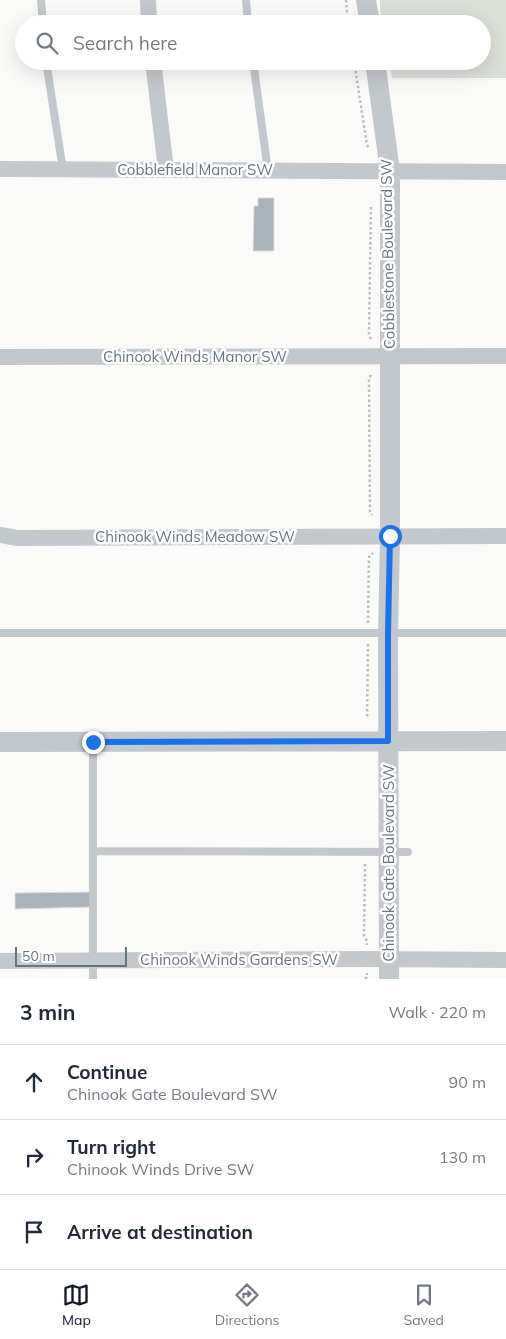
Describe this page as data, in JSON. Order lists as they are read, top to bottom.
{
  "streets": {
    "street": [
      "Cobblefield Manor SW",
      "Cobblestone Boulevard SW",
      "Chinook Winds Manor SW",
      "Chinook Winds Meadow SW",
      "Chinook Gate Boulevard SW",
      "Chinook Winds Gardens SW"
    ]
  },
  "crossings": [
    ["Cobblefield Manor SW", "Cobblestone Boulevard SW"],
    ["Cobblestone Boulevard SW", "Chinook Winds Manor SW"],
    ["Cobblestone Boulevard SW", "Chinook Gate Boulevard SW"],
    ["Chinook Winds Manor SW", "Chinook Gate Boulevard SW"],
    ["Chinook Winds Meadow SW", "Chinook Gate Boulevard SW"],
    ["Chinook Gate Boulevard SW", "Chinook Winds Gardens SW"]
  ],
  "scale_bar": "50 m",
  "page": {
    "search": "Search here",
    "scale": "50 m",
    "heading": ["3 min", "Walk · 220 m"],
    "list": [
      ["Continue", "Chinook Gate Boulevard SW", "90 m"],
      ["Turn right", "Chinook Winds Drive SW", "130 m"],
      "Arrive at destination"
    ],
    "nav": ["Map", "Directions", "Saved"]
  }
}
